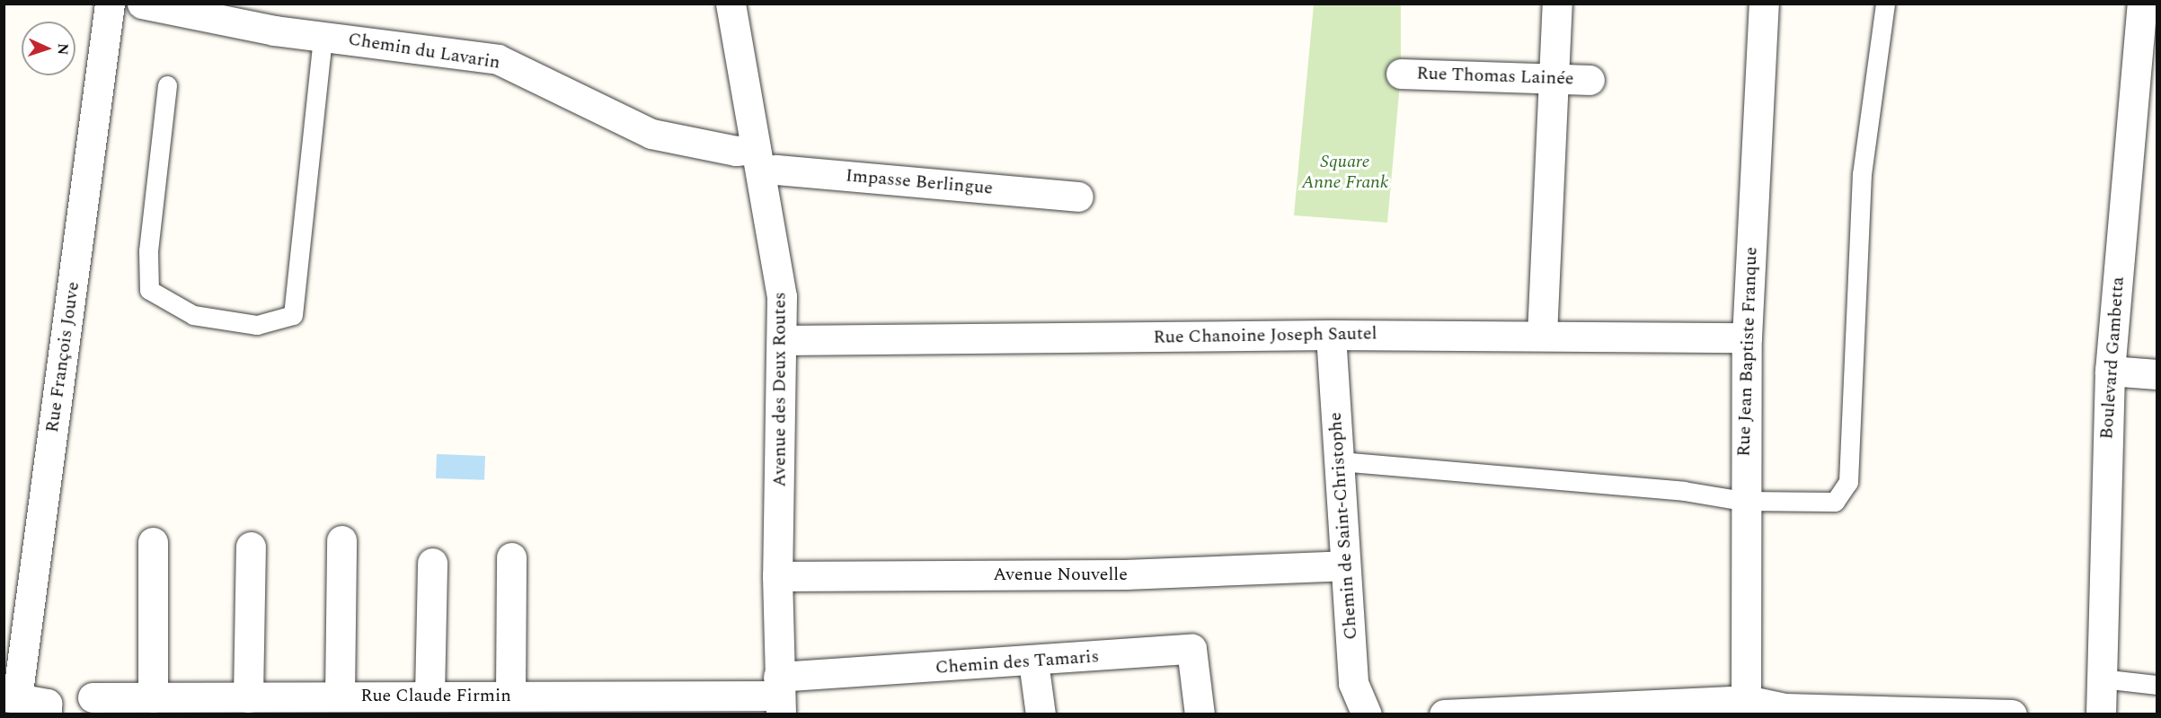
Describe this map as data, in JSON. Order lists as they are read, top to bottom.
{
  "streets": {
    "street": [
      "Chemin du Lavarin",
      "Rue Thomas Lainée",
      "Impasse Berlingue",
      "Rue Chanoine Joseph Sautel",
      "Rue Jean Baptiste Franque",
      "Rue François Jouve",
      "Boulevard Gambetta",
      "Avenue des Deux Routes",
      "Chemin de Saint-Christophe",
      "Avenue Nouvelle",
      "Chemin des Tamaris",
      "Rue Claude Firmin"
    ]
  },
  "crossings": [
    ["Chemin du Lavarin", "Impasse Berlingue"],
    ["Chemin du Lavarin", "Avenue des Deux Routes"],
    ["Impasse Berlingue", "Avenue des Deux Routes"],
    ["Rue Chanoine Joseph Sautel", "Rue Jean Baptiste Franque"],
    ["Rue Chanoine Joseph Sautel", "Avenue des Deux Routes"],
    ["Rue Chanoine Joseph Sautel", "Chemin de Saint-Christophe"],
    ["Avenue des Deux Routes", "Avenue Nouvelle"],
    ["Avenue des Deux Routes", "Chemin des Tamaris"],
    ["Avenue des Deux Routes", "Rue Claude Firmin"],
    ["Chemin de Saint-Christophe", "Avenue Nouvelle"],
    ["Chemin des Tamaris", "Rue Claude Firmin"]
  ],
  "parks": ["Square Anne Frank"],
  "north": "right"
}
